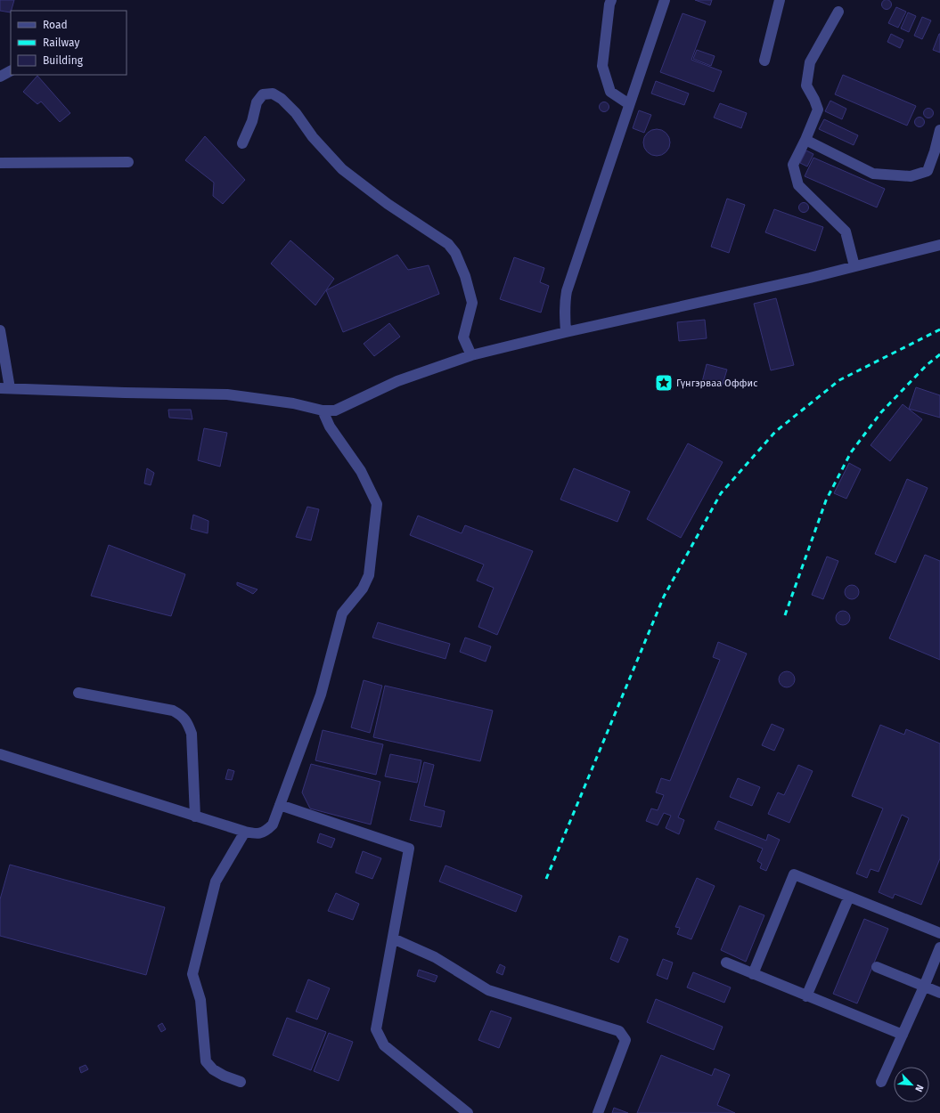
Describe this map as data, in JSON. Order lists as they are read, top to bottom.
{
  "places": {
    "place": ["Гүнгэрваа Оффис"]
  },
  "legend": ["Road", "Railway", "Building"],
  "north": "bottom right"
}
